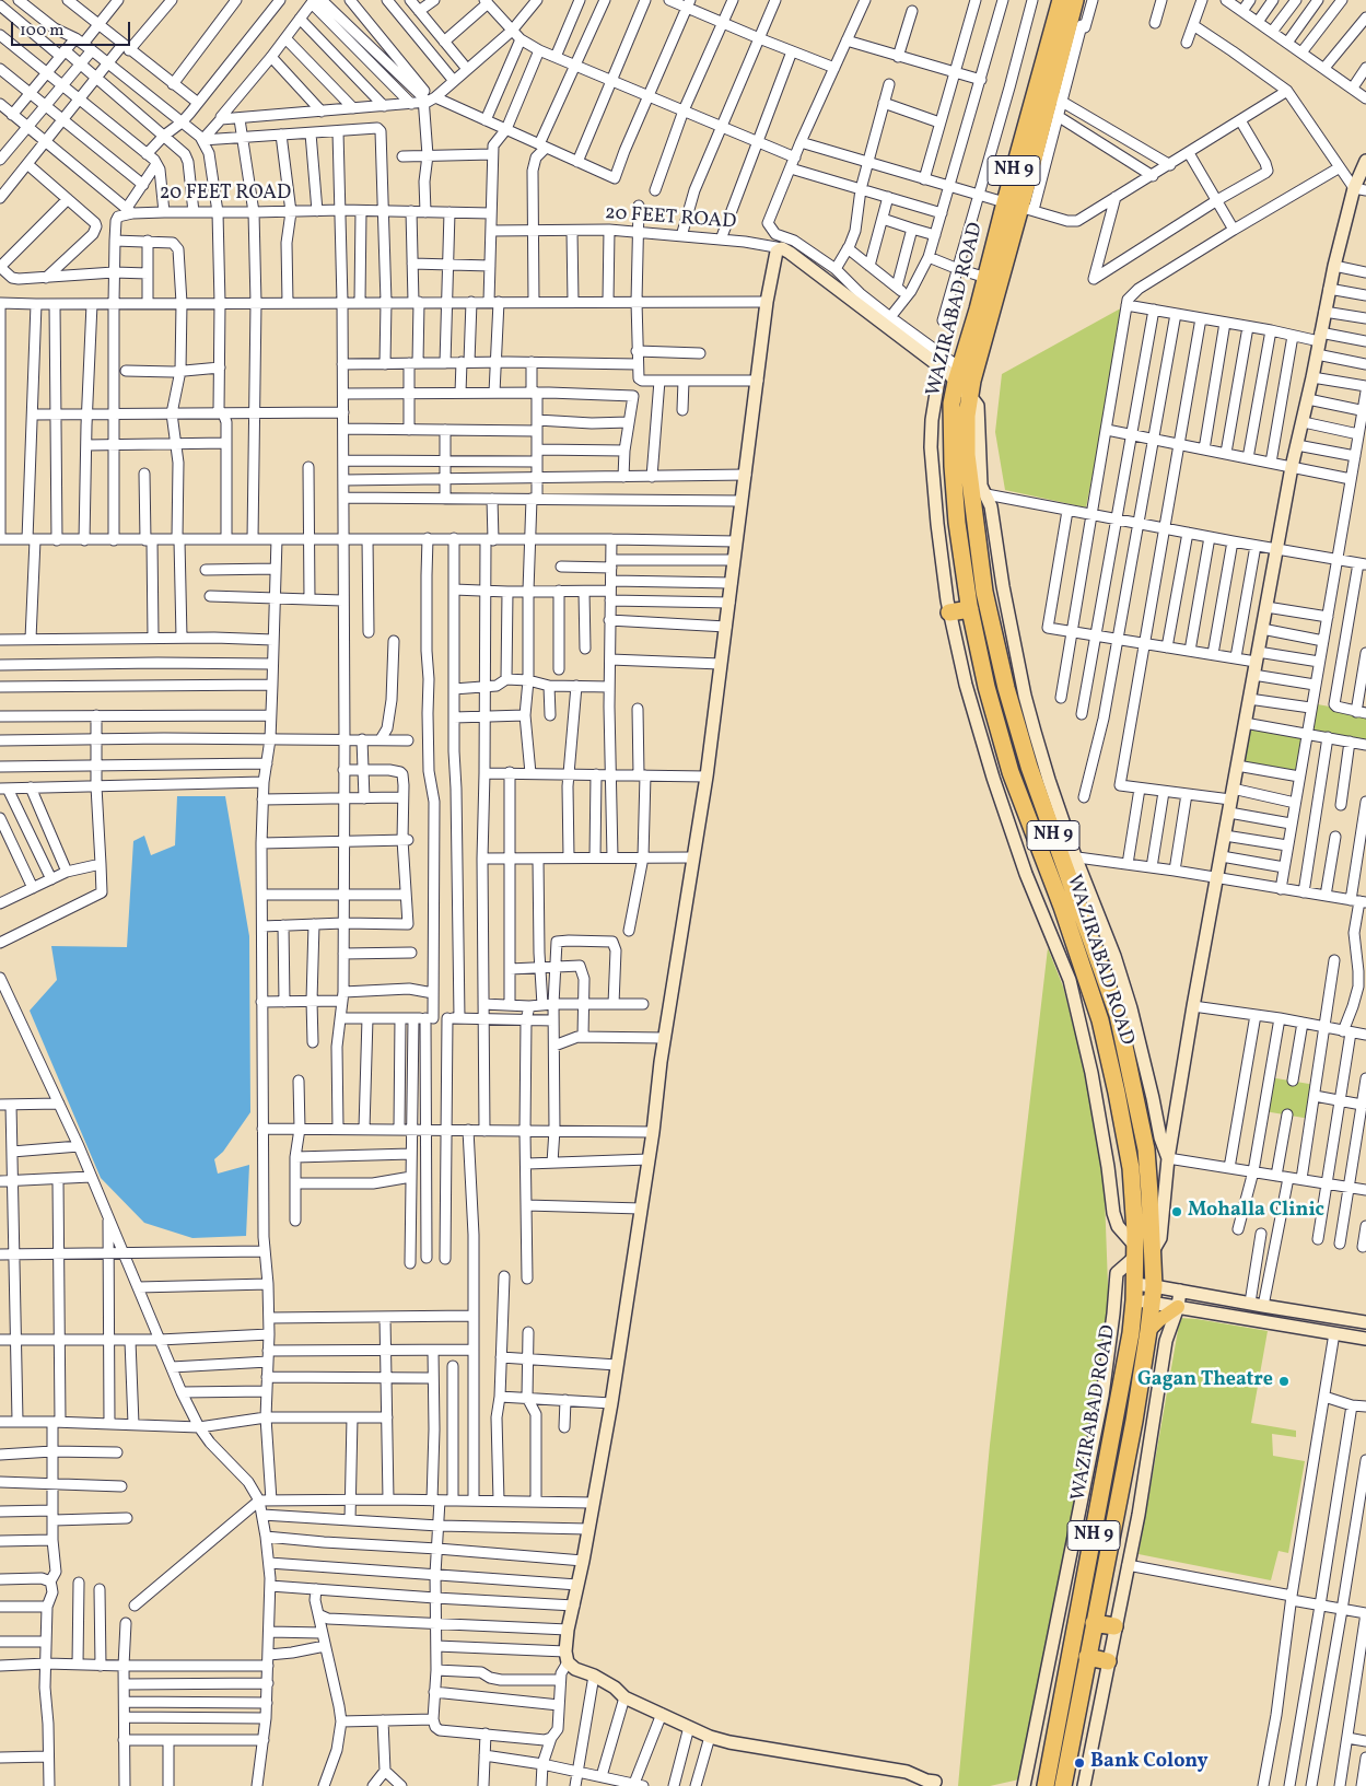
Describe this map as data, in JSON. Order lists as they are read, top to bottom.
{
  "streets": {
    "highway": ["NH 9", "WAZIRABAD ROAD"],
    "street": ["20 FEET ROAD"]
  },
  "places": ["Mohalla Clinic", "Gagan Theatre", "Bank Colony"],
  "scale_bar": "100 m"
}
